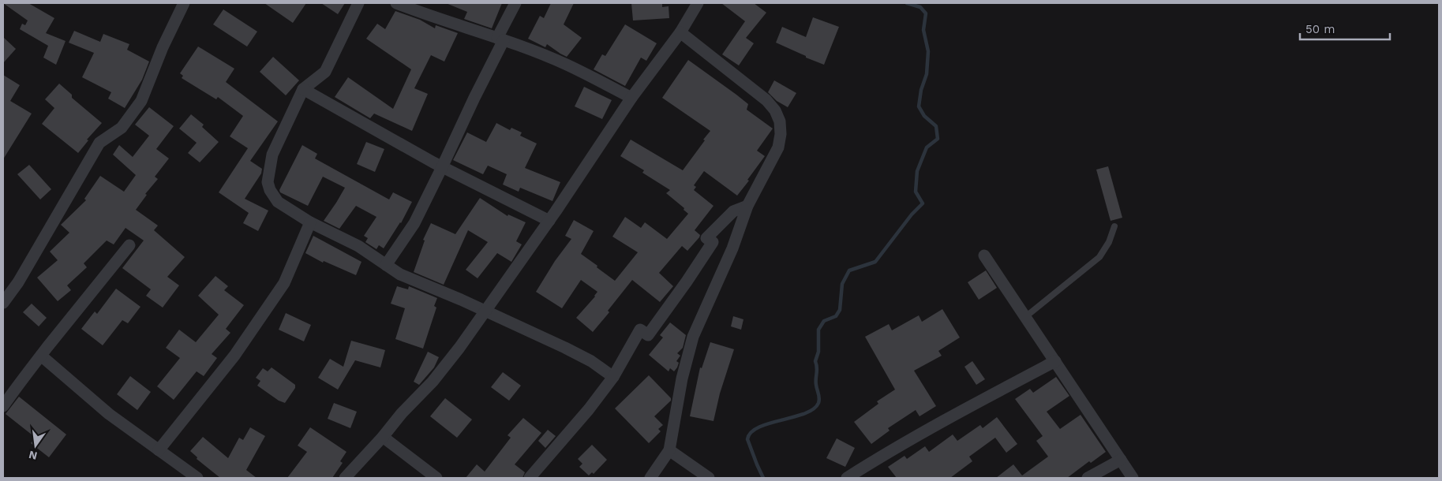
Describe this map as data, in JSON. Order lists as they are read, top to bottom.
{
  "scale_bar": "50 m",
  "north": "bottom"
}
